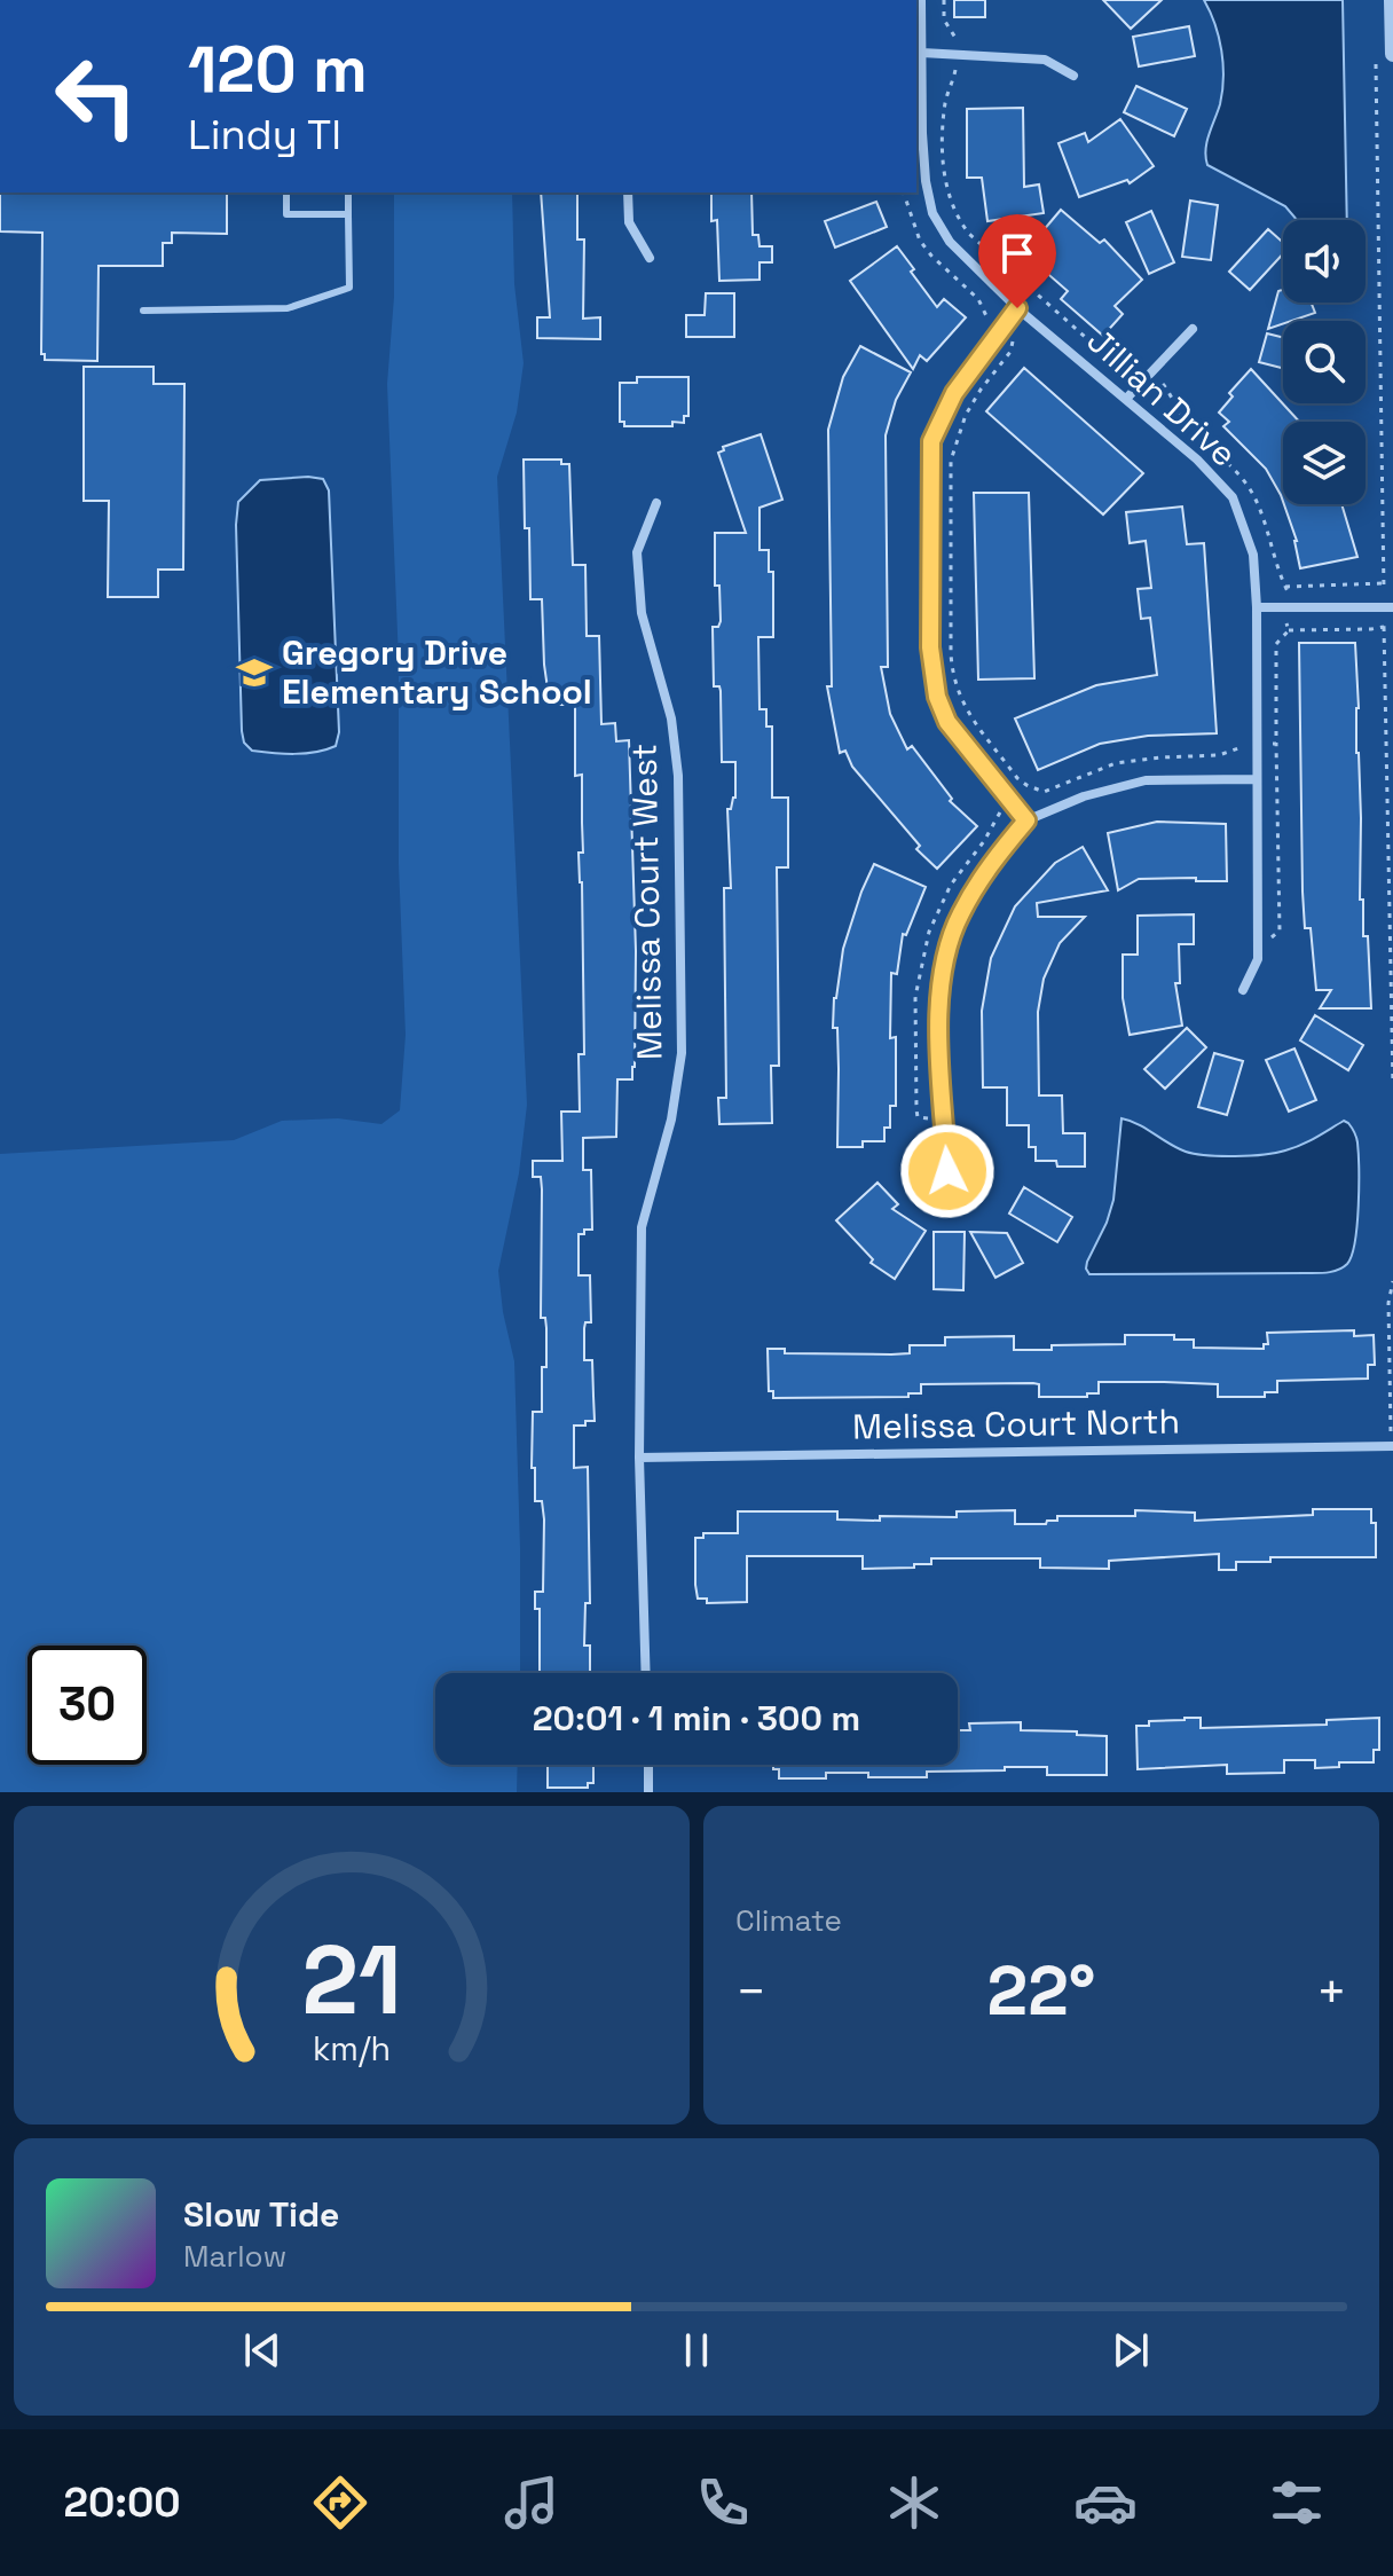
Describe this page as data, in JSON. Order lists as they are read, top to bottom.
{
  "streets": {
    "street": ["Jillian Drive", "Melissa Court West", "Melissa Court North"]
  },
  "crossings": [
    ["Melissa Court West", "Melissa Court North"]
  ],
  "places": {
    "school or university": ["Gregory Drive Elementary School"]
  },
  "page": {
    "turn": ["120 m", "Lindy Tl"],
    "limit": "30",
    "trip": "20:01 · 1 min · 300 m",
    "tile": "Climate",
    "heat": ["−", "22°", "+"],
    "song": ["Slow Tide", "Marlow"],
    "tabs": "20:00",
    "gauge": ["21", "km/h"]
  }
}
